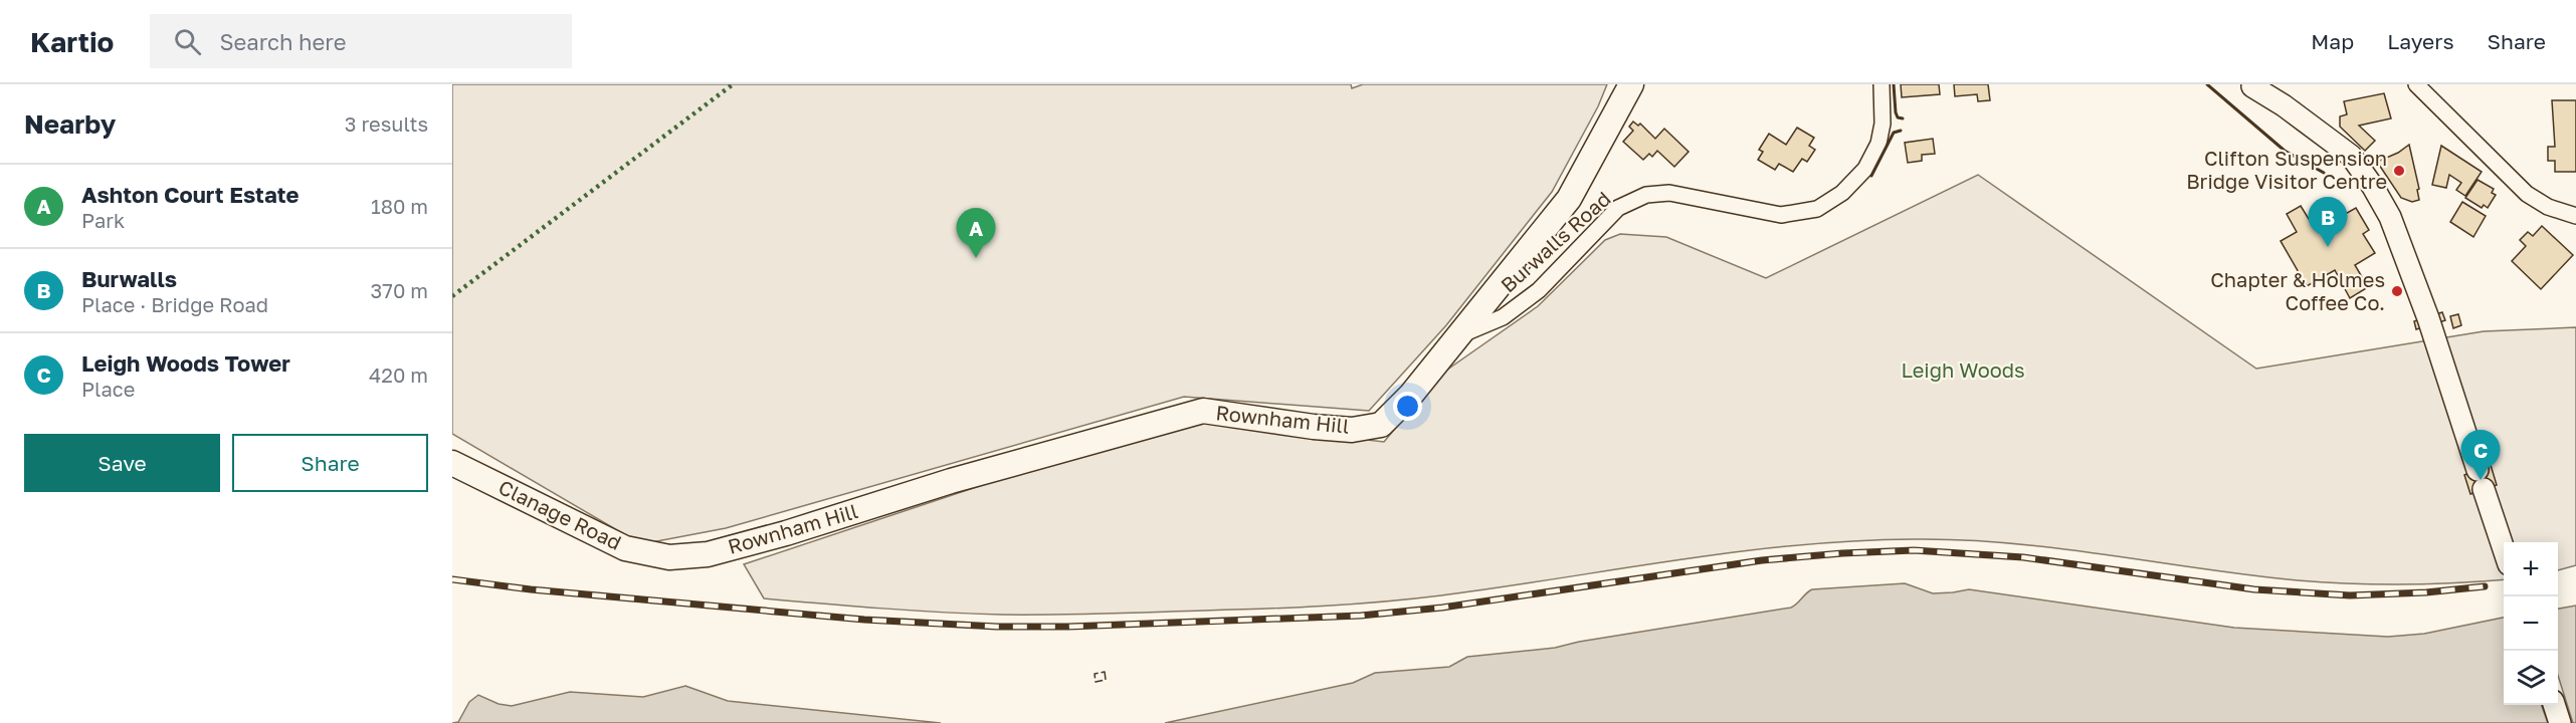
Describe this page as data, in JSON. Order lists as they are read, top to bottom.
{
  "streets": {
    "main road": ["Rownham Hill", "Clanage Road"],
    "street": ["Burwalls Road"]
  },
  "crossings": [
    ["Burwalls Road", "Rownham Hill"],
    ["Rownham Hill", "Clanage Road"]
  ],
  "parks": ["Leigh Woods"],
  "places": ["Clifton Suspension Bridge Visitor Centre", "Chapter & Holmes Coffee Co."],
  "page": {
    "header": "Kartio",
    "search": "Search here",
    "nav": ["Map", "Layers", "Share"],
    "heading": ["Nearby", "3 results"],
    "list": [
      {
        "mark": "A",
        "name": "Ashton Court Estate",
        "note": "Park",
        "value": "180 m"
      },
      {
        "mark": "B",
        "name": "Burwalls",
        "note": "Place · Bridge Road",
        "value": "370 m"
      },
      {
        "mark": "C",
        "name": "Leigh Woods Tower",
        "note": "Place",
        "value": "420 m"
      }
    ],
    "pins": ["B", "A", "C"],
    "buttons": ["Save", "Share"],
    "map_buttons": ["+", "−"]
  }
}
